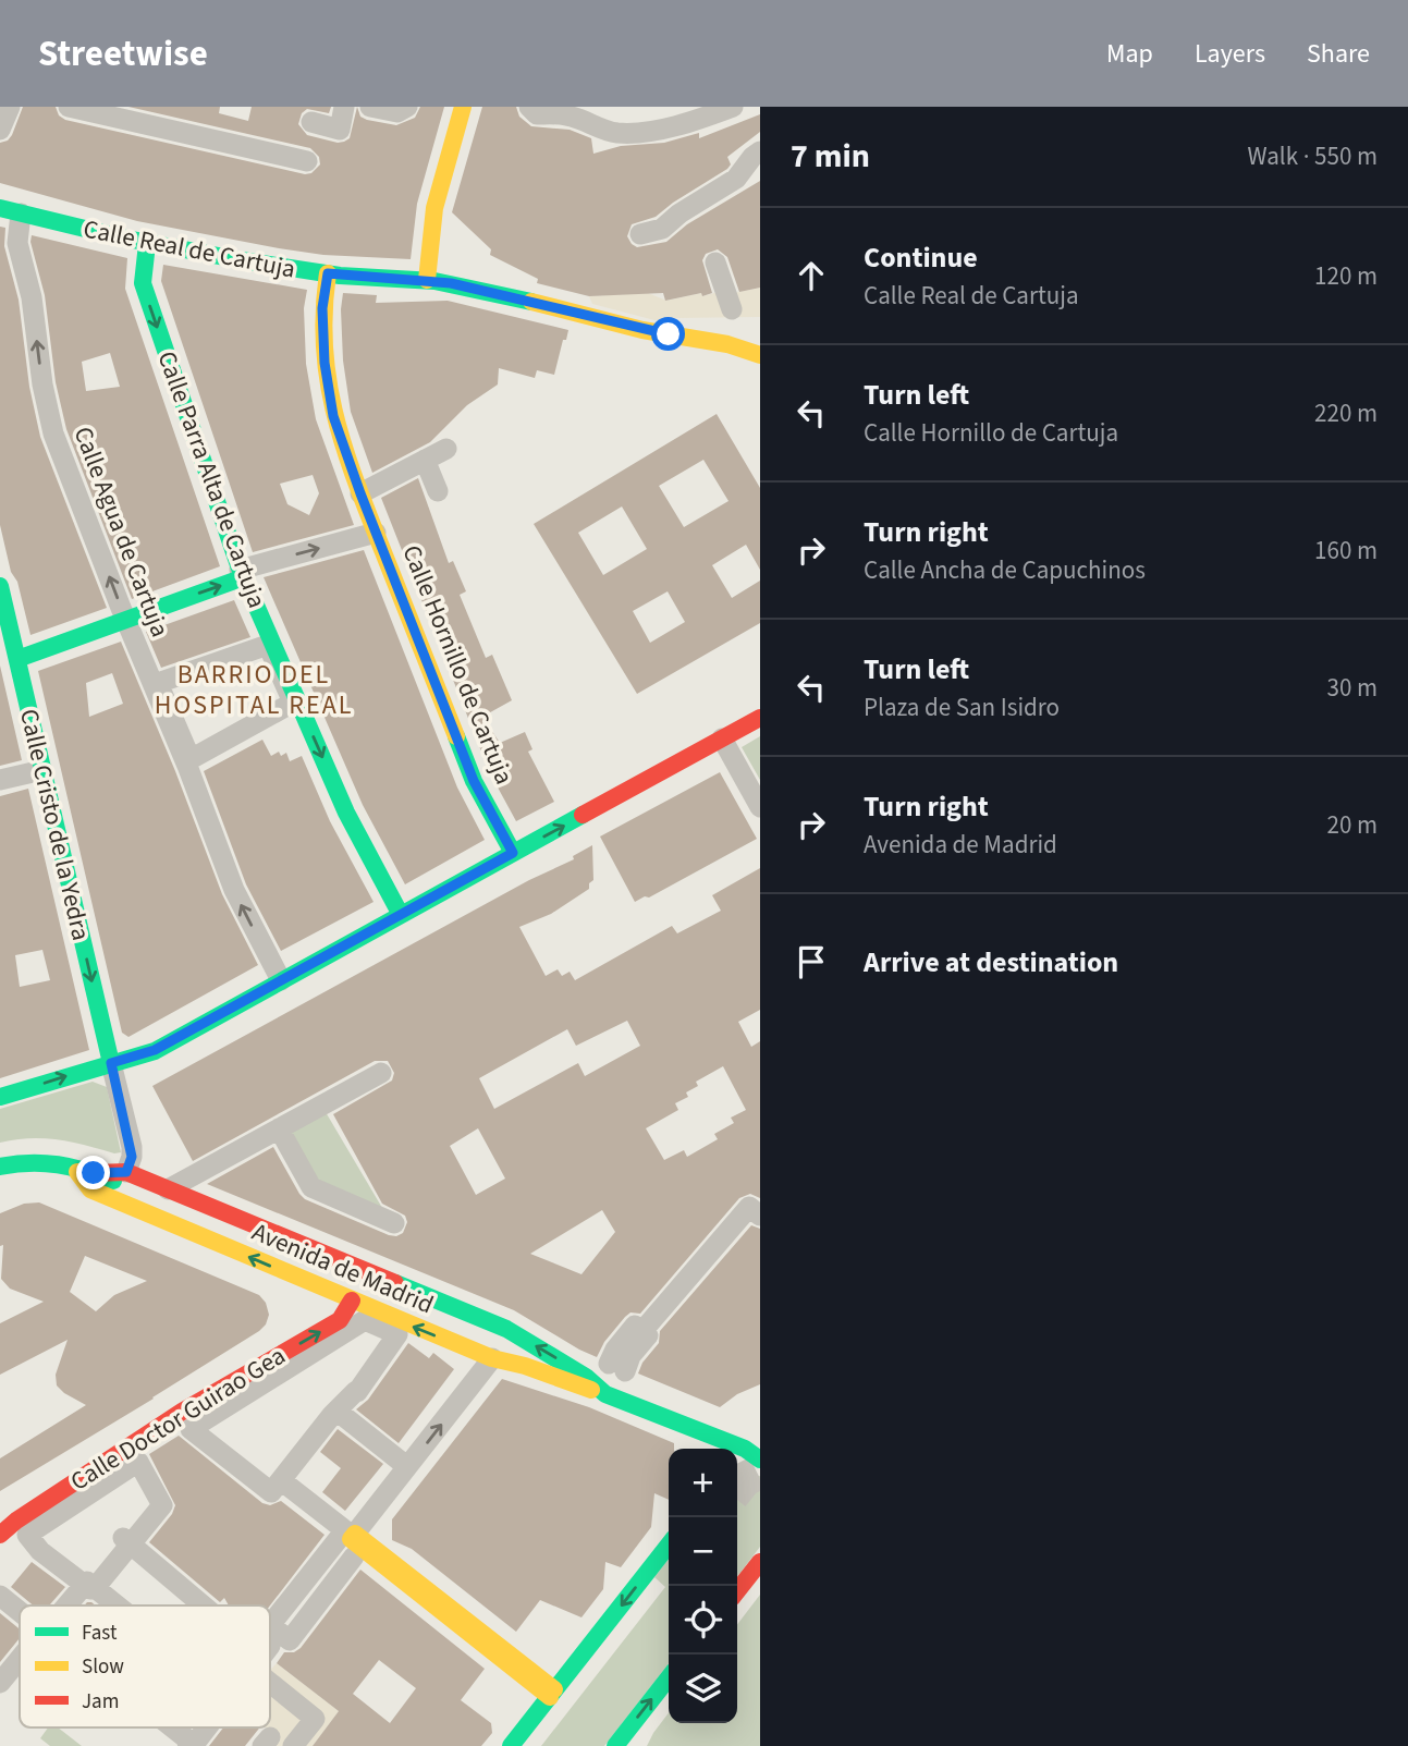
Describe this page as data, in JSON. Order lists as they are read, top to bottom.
{
  "streets": {
    "street": [
      "Calle Real de Cartuja",
      "Calle Parra Alta de Cartuja",
      "Calle Agua de Cartuja",
      "Calle Hornillo de Cartuja",
      "Calle Cristo de la Yedra",
      "Avenida de Madrid",
      "Calle Doctor Guirao Gea"
    ]
  },
  "crossings": [
    ["Calle Real de Cartuja", "Calle Parra Alta de Cartuja"],
    ["Calle Real de Cartuja", "Calle Agua de Cartuja"],
    ["Calle Real de Cartuja", "Calle Hornillo de Cartuja"],
    ["Avenida de Madrid", "Calle Doctor Guirao Gea"]
  ],
  "one_way": ["Calle Parra Alta de Cartuja", "Calle Agua de Cartuja", "Calle Cristo de la Yedra"],
  "districts": ["BARRIO DEL HOSPITAL REAL"],
  "legend": ["Fast", "Slow", "Jam"],
  "page": {
    "header": "Streetwise",
    "nav": ["Map", "Layers", "Share"],
    "heading": ["7 min", "Walk · 550 m"],
    "list": [
      ["Continue", "Calle Real de Cartuja", "120 m"],
      ["Turn left", "Calle Hornillo de Cartuja", "220 m"],
      ["Turn right", "Calle Ancha de Capuchinos", "160 m"],
      ["Turn left", "Plaza de San Isidro", "30 m"],
      ["Turn right", "Avenida de Madrid", "20 m"],
      "Arrive at destination"
    ],
    "map_buttons": ["+", "−"]
  }
}
